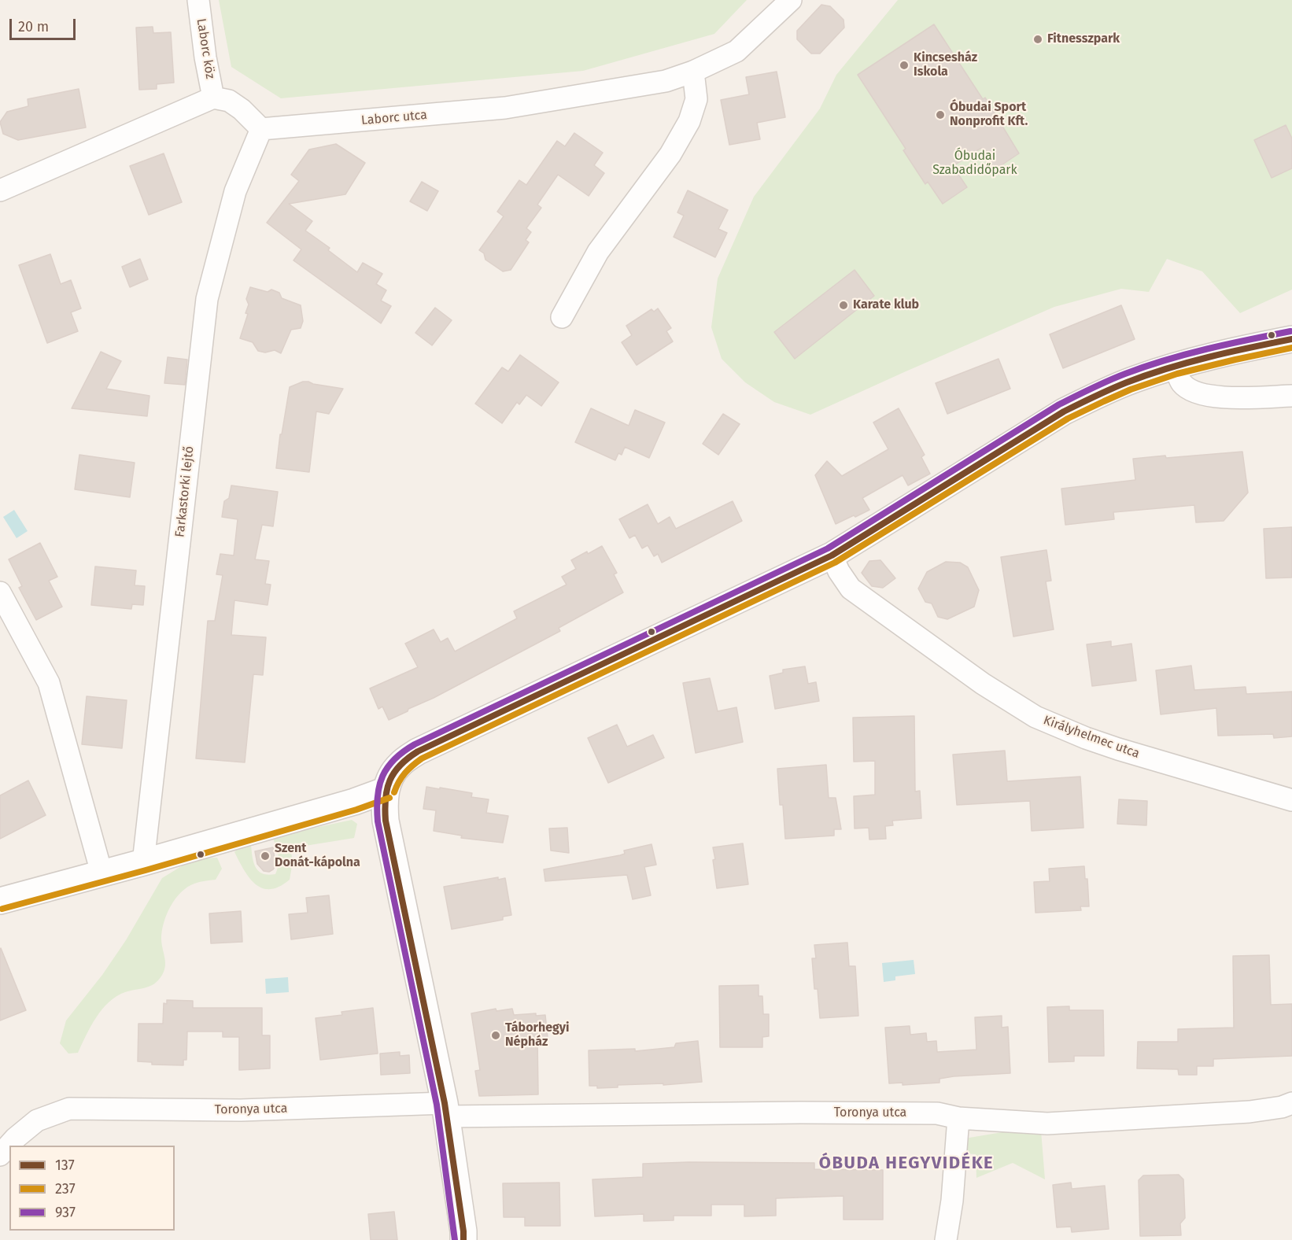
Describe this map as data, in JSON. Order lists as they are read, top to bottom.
{
  "streets": {
    "street": [
      "Laborc köz",
      "Laborc utca",
      "Farkastorki lejtő",
      "Királyhelmec utca",
      "Toronya utca"
    ]
  },
  "crossings": [
    ["Laborc utca", "Farkastorki lejtő"]
  ],
  "districts": ["ÓBUDA HEGYVIDÉKE"],
  "parks": ["Óbudai Szabadidőpark"],
  "places": [
    "Fitnesszpark",
    "Kincsesház Iskola",
    "Óbudai Sport Nonprofit Kft.",
    "Karate klub",
    "Szent Donát-kápolna",
    "Táborhegyi Népház"
  ],
  "lines": ["transit line 937", "transit line 137", "transit line 237"],
  "legend": ["137", "237", "937"],
  "scale_bar": "20 m"
}
